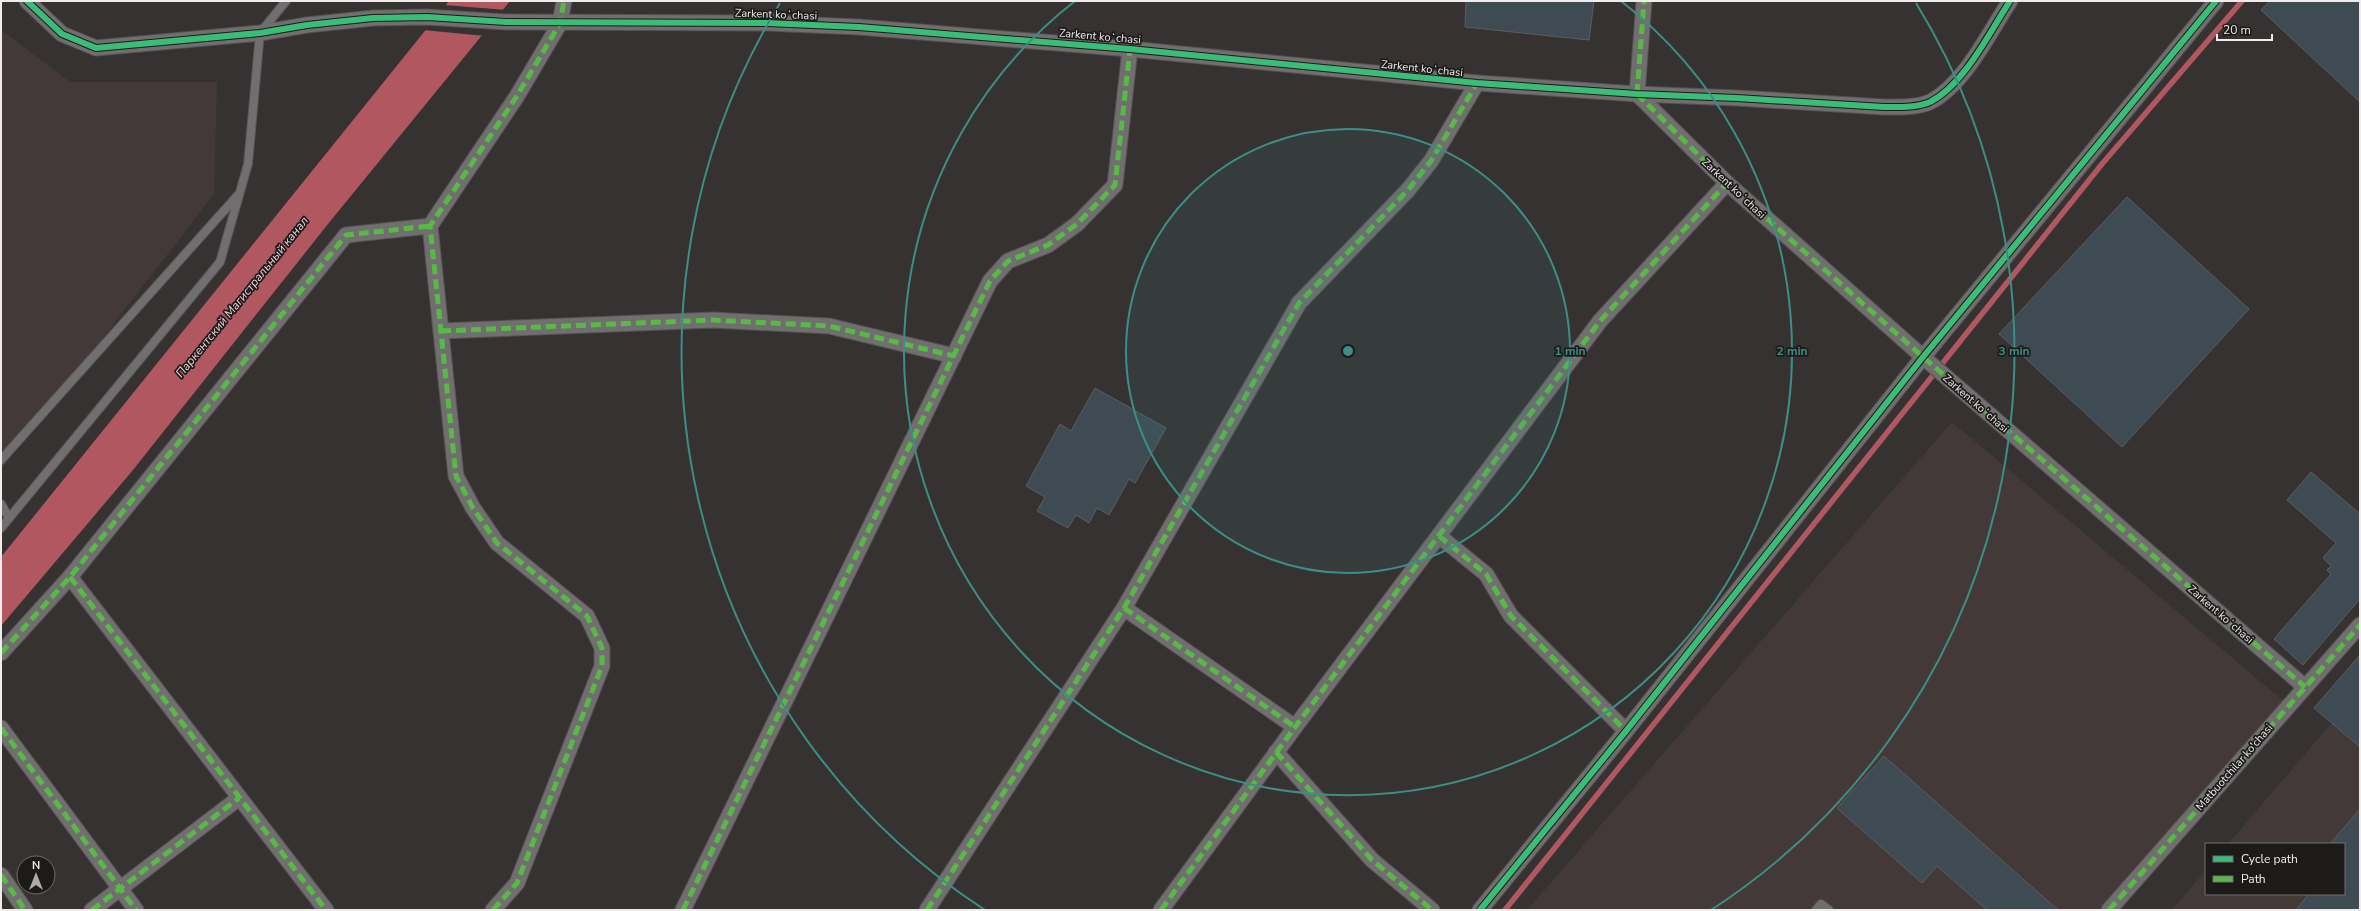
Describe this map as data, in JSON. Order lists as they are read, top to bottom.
{
  "streets": {
    "street": ["Zarkent koʻchasi", "Matbuotchilar ko'chasi"]
  },
  "crossings": [
    ["Zarkent koʻchasi", "Matbuotchilar ko'chasi"]
  ],
  "water": ["Паркентский Магистральный канал"],
  "legend": ["Cycle path", "Path"],
  "scale_bar": "20 m",
  "north": "top",
  "rings": ["1 min", "2 min", "3 min"]
}
